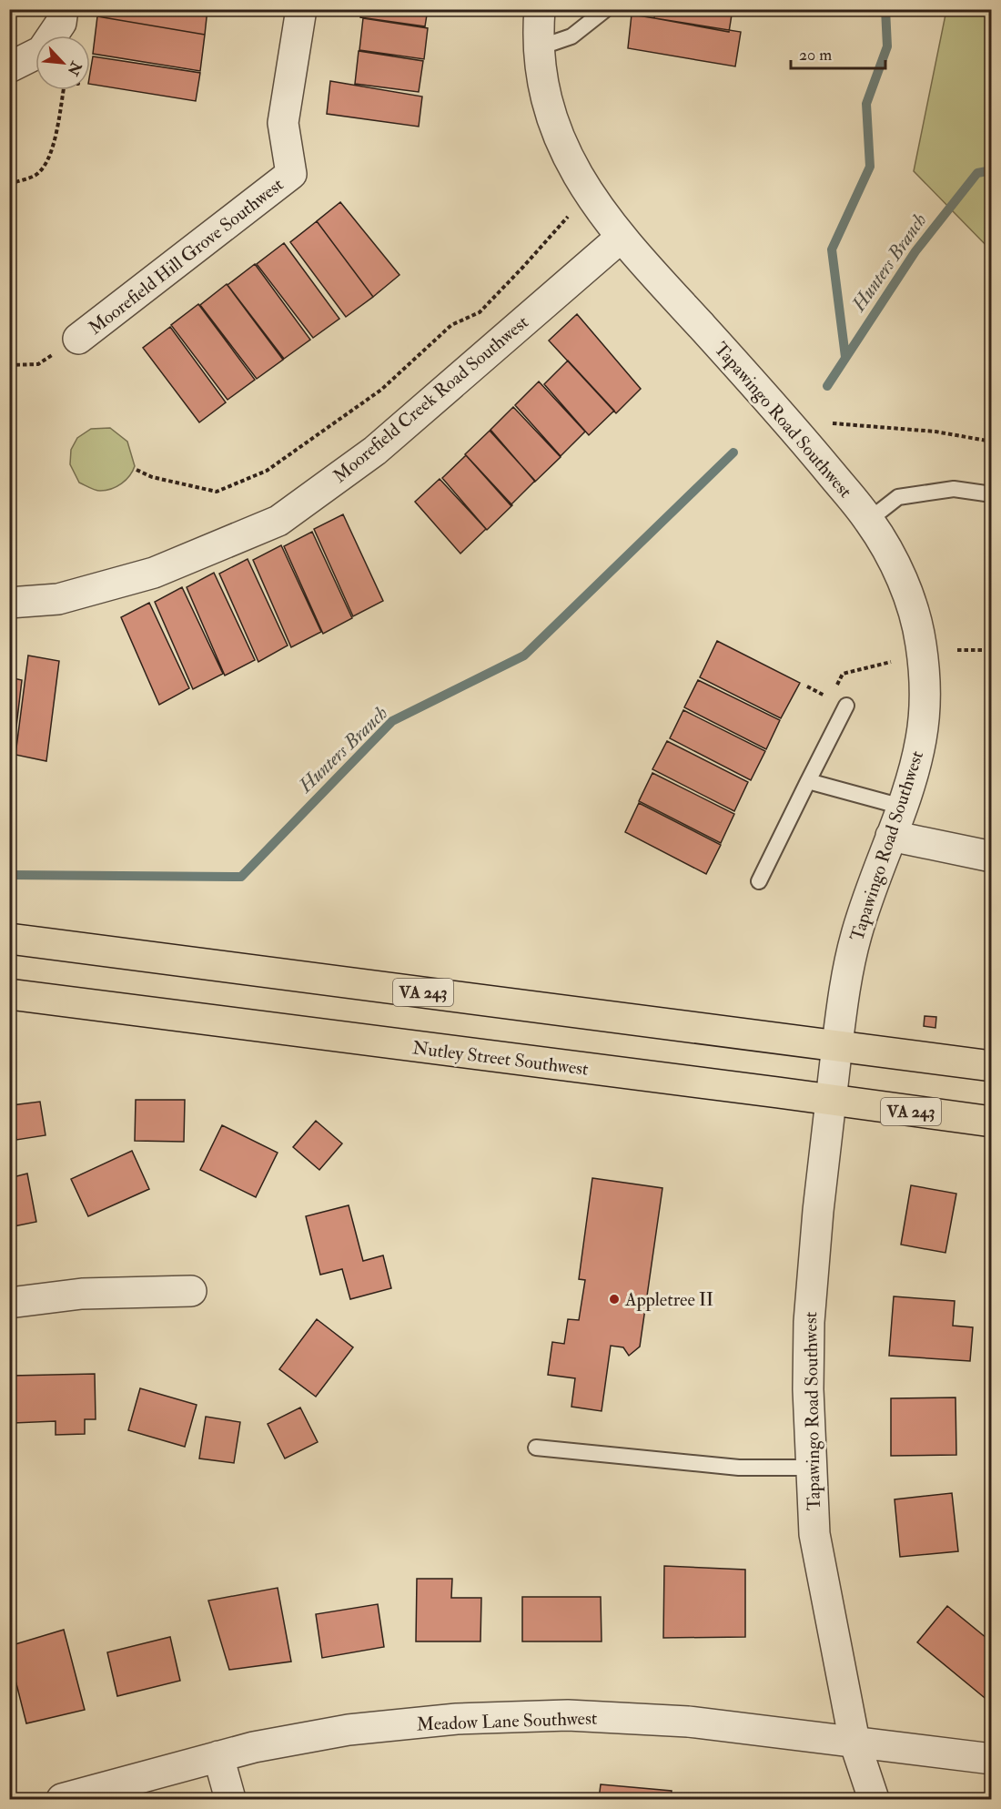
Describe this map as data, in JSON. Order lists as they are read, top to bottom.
{
  "streets": {
    "main road": ["VA 243", "Nutley Street Southwest"],
    "street": [
      "Moorefield Hill Grove Southwest",
      "Moorefield Creek Road Southwest",
      "Tapawingo Road Southwest",
      "Meadow Lane Southwest"
    ]
  },
  "crossings": [
    ["Moorefield Creek Road Southwest", "Tapawingo Road Southwest"],
    ["Tapawingo Road Southwest", "VA 243"],
    ["Tapawingo Road Southwest", "Nutley Street Southwest"],
    ["Tapawingo Road Southwest", "Meadow Lane Southwest"]
  ],
  "water": ["Hunters Branch"],
  "places": ["Appletree II"],
  "scale_bar": "20 m",
  "north": "bottom right"
}
